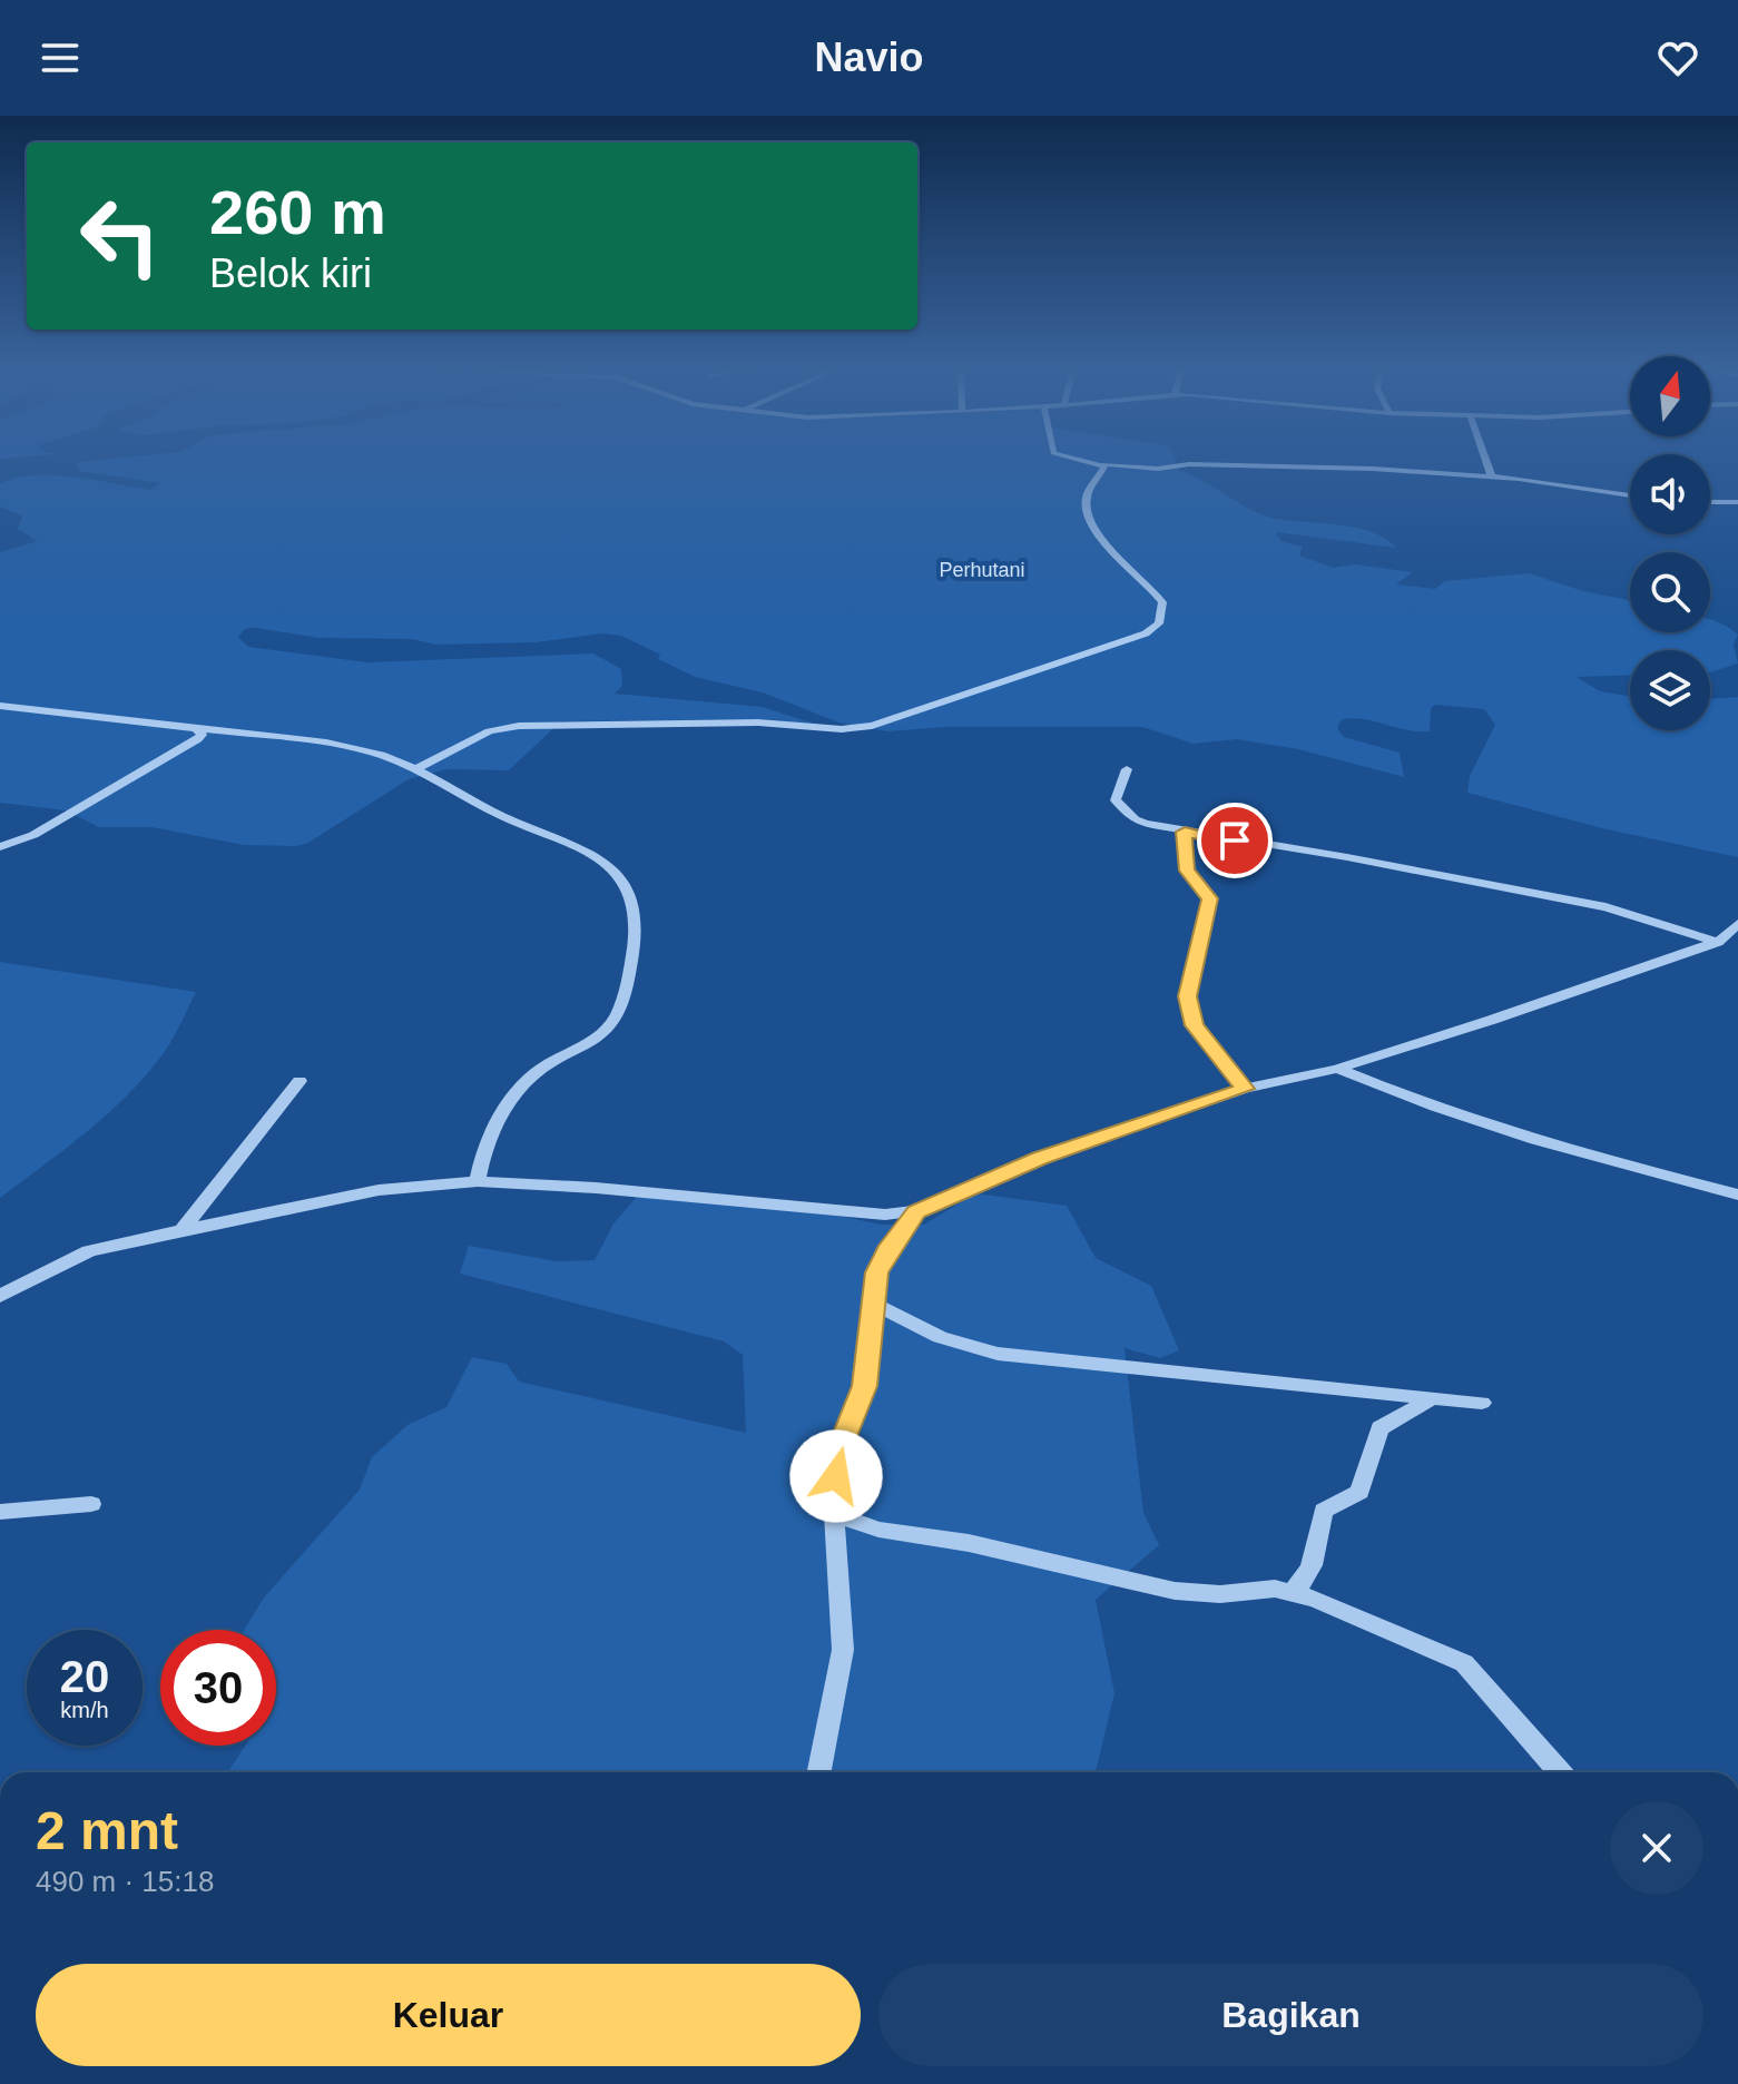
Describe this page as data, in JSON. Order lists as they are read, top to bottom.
{
  "parks": ["Perhutani"],
  "north": "top",
  "page": {
    "header": "Navio",
    "turn": ["260 m", "Belok kiri"],
    "speed": "20 km/h",
    "limit": "30",
    "heading": ["2 mnt", "490 m · 15:18"],
    "buttons": ["Keluar", "Bagikan"]
  }
}
